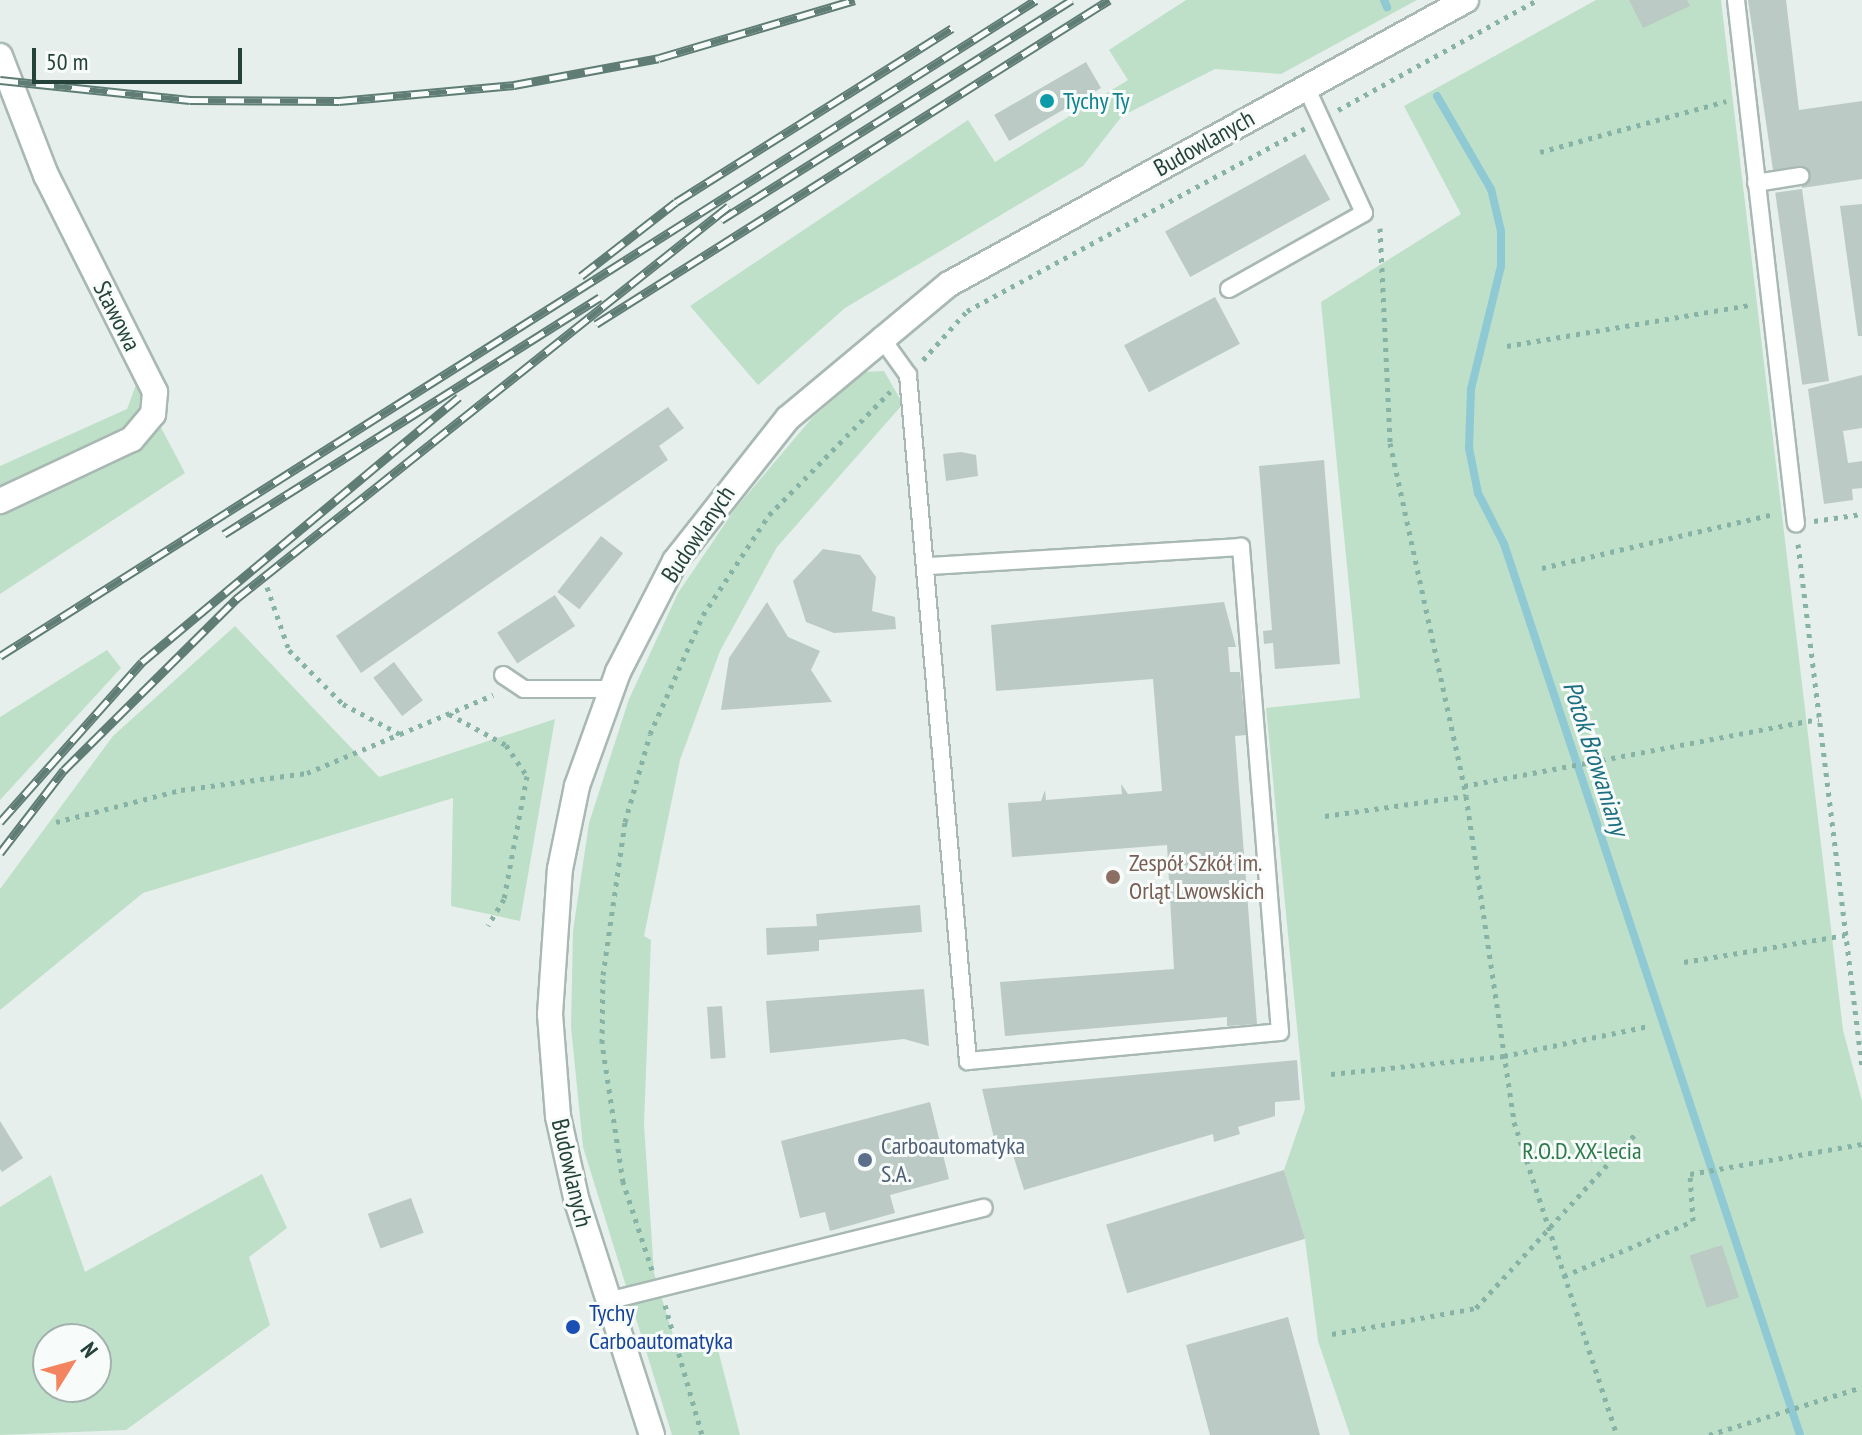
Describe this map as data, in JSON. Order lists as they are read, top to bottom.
{
  "streets": {
    "street": ["Budowlanych", "Stawowa"]
  },
  "water": ["Potok Browaniany"],
  "parks": ["R.O.D. XX-lecia"],
  "places": [
    "Tychy Ty",
    "Zespół Szkół im. Orląt Lwowskich",
    "Carboautomatyka S.A.",
    "Tychy Carboautomatyka"
  ],
  "scale_bar": "50 m",
  "north": "top right"
}
